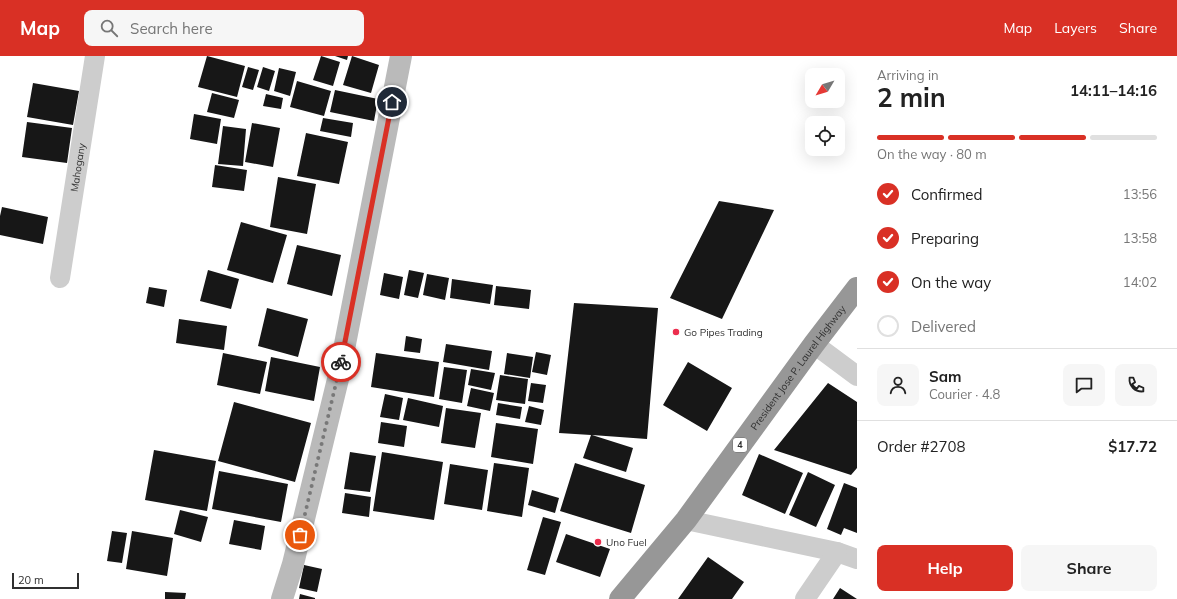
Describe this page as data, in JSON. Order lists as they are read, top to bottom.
{
  "streets": {
    "highway": ["President Jose P. Laurel Highway", "4"],
    "street": ["Mahogany"]
  },
  "places": ["Go Pipes Trading", "Uno Fuel"],
  "scale_bar": "20 m",
  "north": "bottom left",
  "page": {
    "header": "Map",
    "search": "Search here",
    "nav": ["Map", "Layers", "Share"],
    "heading": ["2 min", "Arriving in", "14:11–14:16"],
    "panel": [
      "Sam",
      "Courier · 4.8",
      "Order #2708",
      "$17.72"
    ],
    "bar": "On the way · 80 m",
    "list": [
      ["Confirmed", "13:56"],
      ["Preparing", "13:58"],
      ["On the way", "14:02"],
      "Delivered"
    ],
    "buttons": ["Help", "Share"],
    "scale": "20 m"
  }
}
